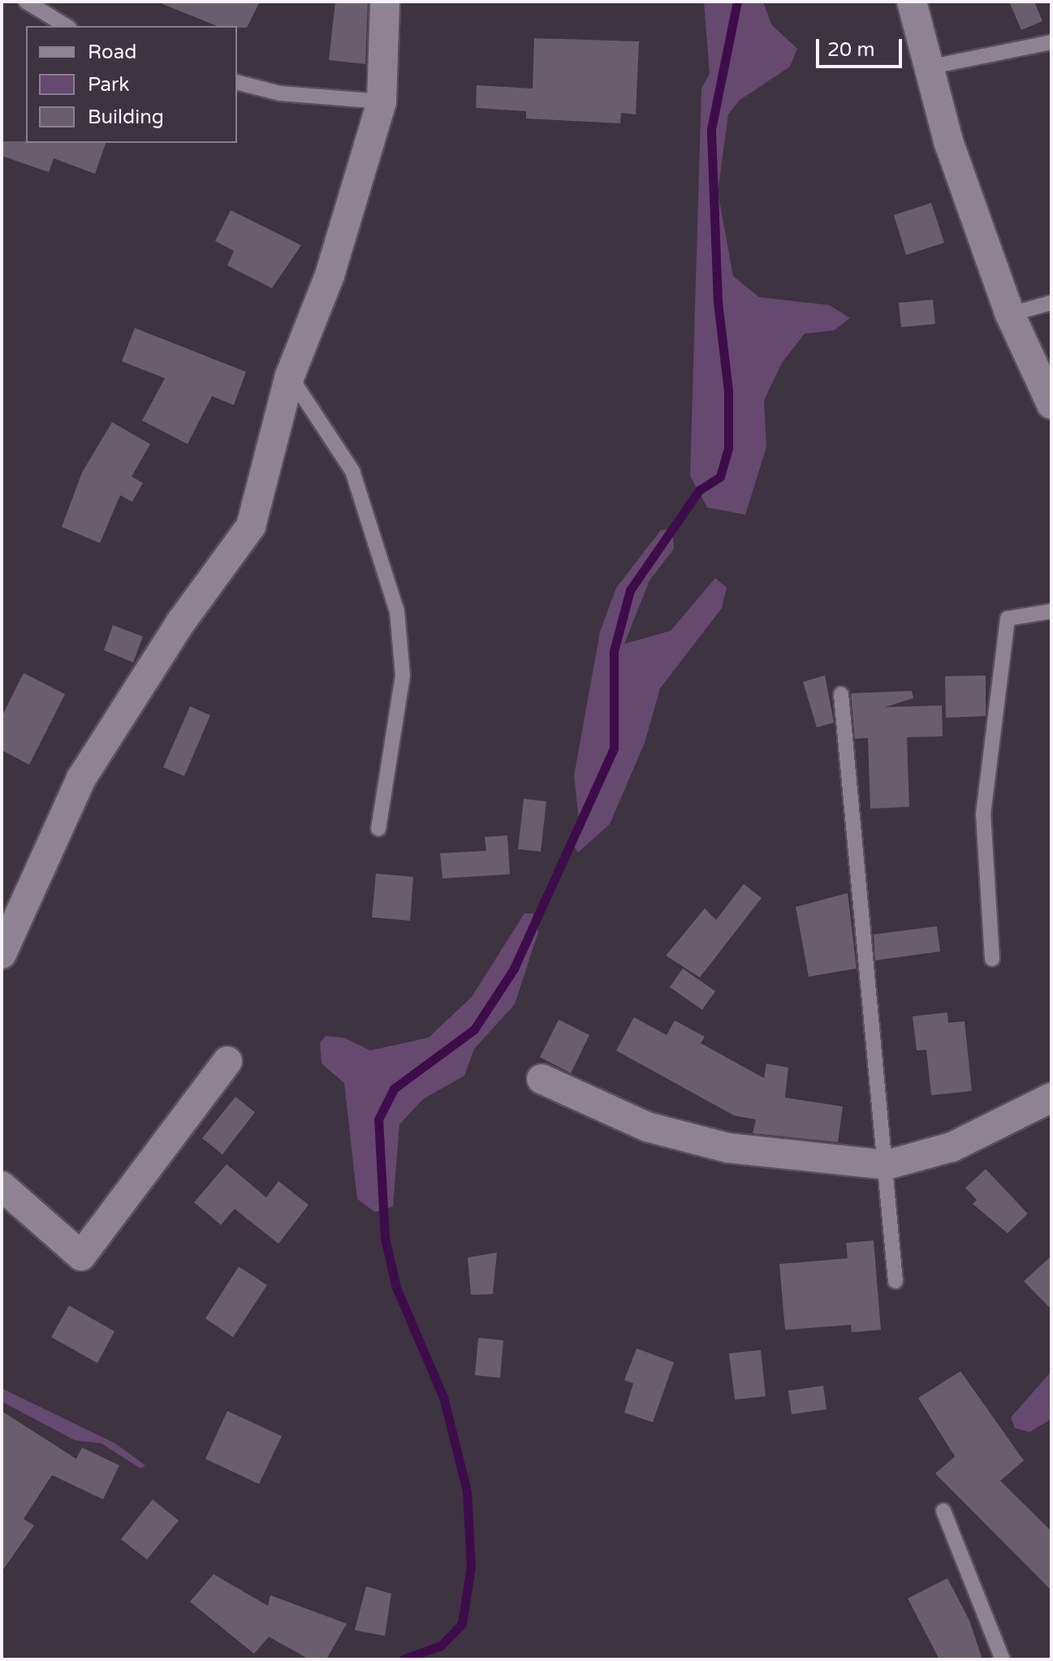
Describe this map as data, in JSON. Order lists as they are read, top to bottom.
{
  "legend": ["Road", "Park", "Building"],
  "scale_bar": "20 m"
}
